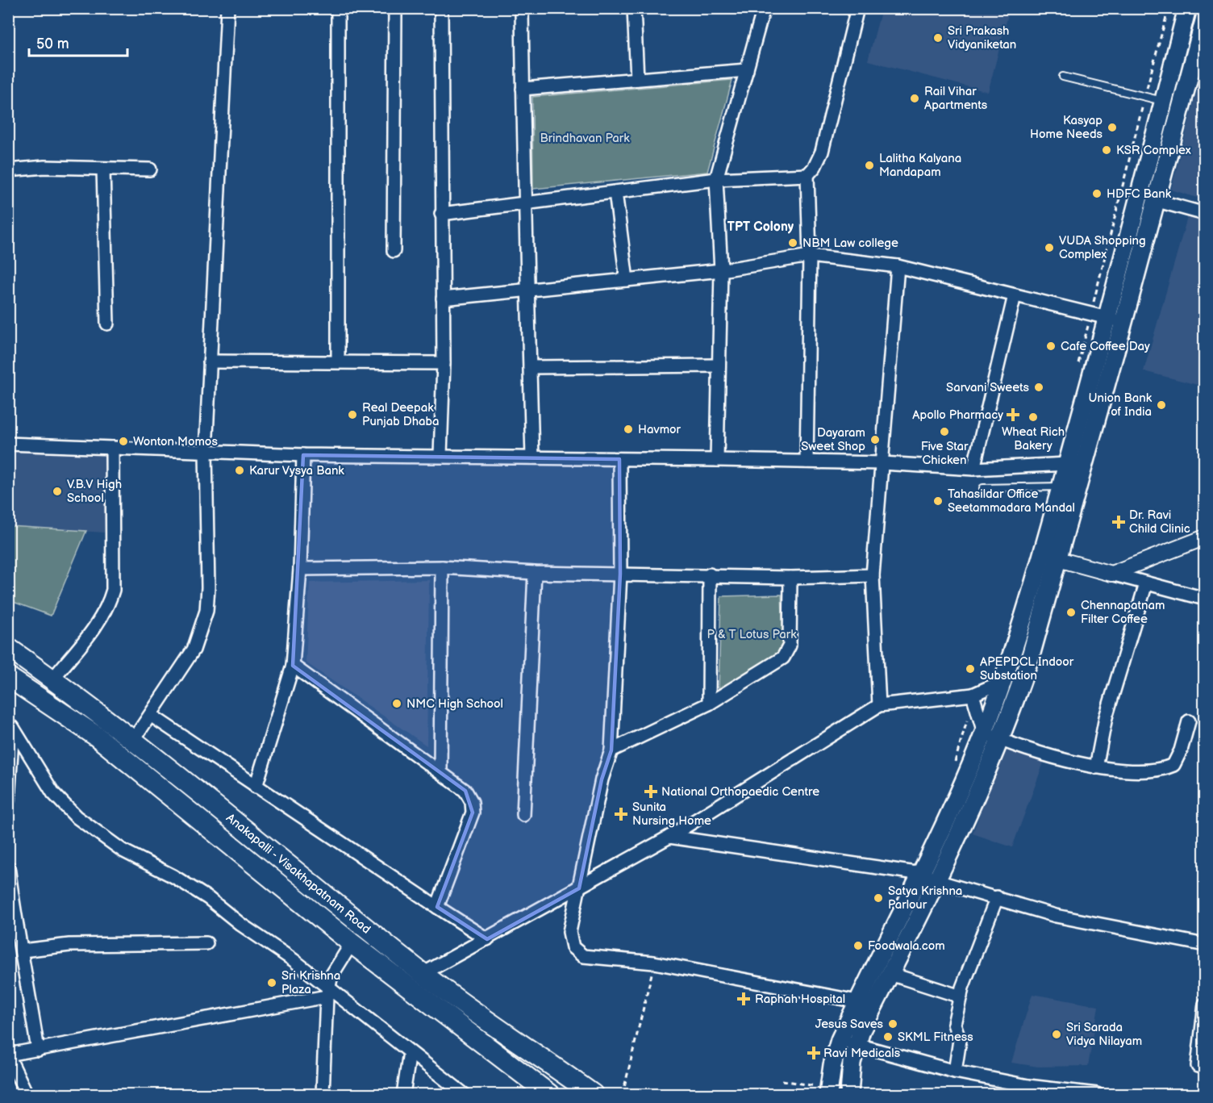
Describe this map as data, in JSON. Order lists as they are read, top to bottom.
{
  "streets": {
    "main road": ["Anakapalli - Visakhapatnam Road"]
  },
  "districts": ["TPT Colony"],
  "parks": ["Brindhavan Park", "P & T Lotus Park"],
  "places": {
    "other": [
      "Sri Prakash Vidyaniketan",
      "Rail Vihar Apartments",
      "Kasyap Home Needs",
      "KSR Complex",
      "Lalitha Kalyana Mandapam",
      "HDFC Bank",
      "NBM Law college",
      "VUDA Shopping Complex",
      "Cafe Coffee Day",
      "Sarvani Sweets",
      "Union Bank of India",
      "Real Deepak Punjab Dhaba",
      "Wheat Rich Bakery",
      "Havmor",
      "Five Star Chicken",
      "Dayaram Sweet Shop",
      "Wonton Momos",
      "Karur Vysya Bank",
      "V.B.V High School",
      "Tahasildar Office Seetammadara Mandal",
      "Chennapatnam Filter Coffee",
      "APEPDCL Indoor Substation",
      "NMC High School",
      "Satya Krishna Parlour",
      "Foodwala.com",
      "Sri Krishna Plaza",
      "Jesus Saves",
      "Sri Sarada Vidya Nilayam",
      "SKML Fitness"
    ],
    "health": [
      "Apollo Pharmacy",
      "Dr. Ravi Child Clinic",
      "National Orthopaedic Centre",
      "Sunita Nursing Home",
      "Raphah Hospital",
      "Ravi Medicals"
    ]
  },
  "scale_bar": "50 m"
}
